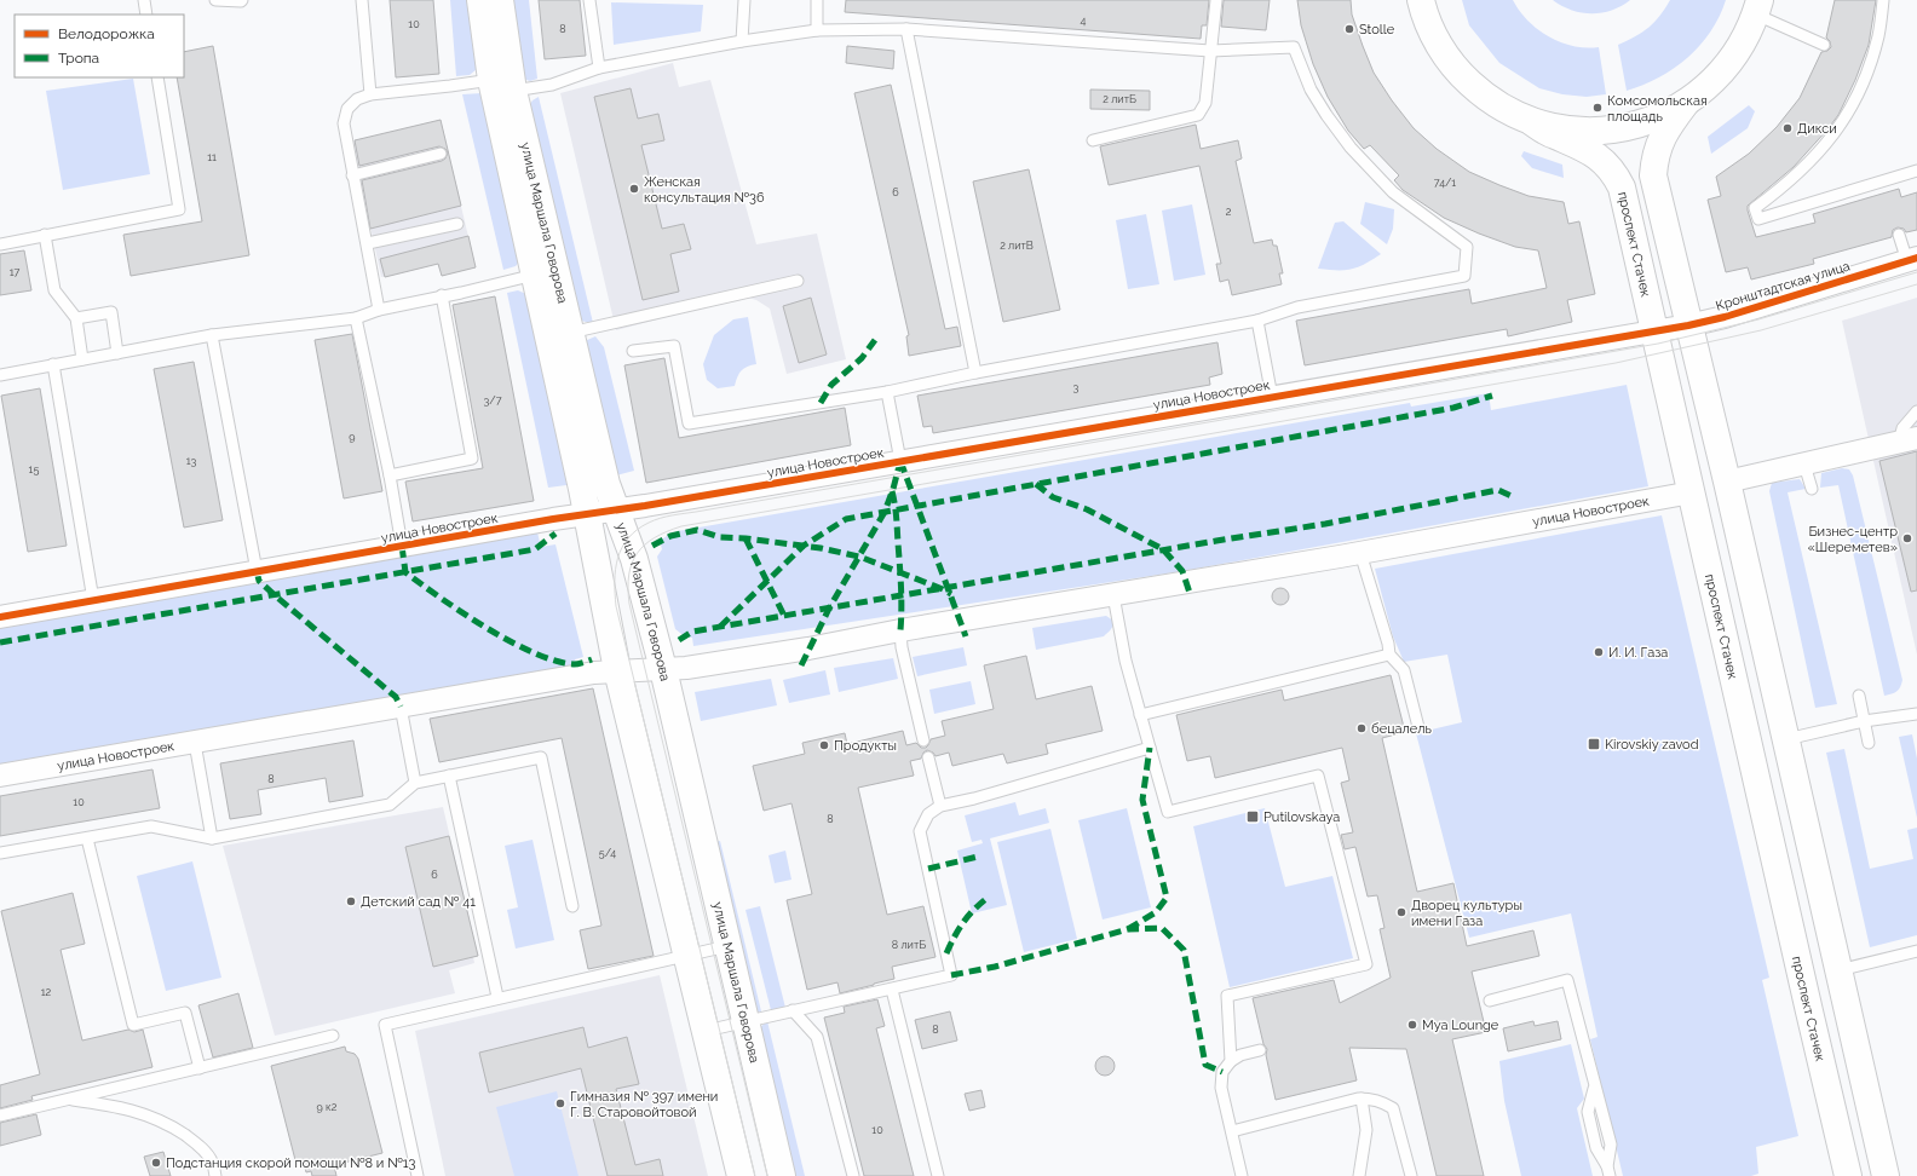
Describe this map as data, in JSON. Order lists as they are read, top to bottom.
{
  "streets": {
    "main road": ["улица Маршала Говорова", "проспект Стачек"],
    "street": ["Кронштадтская улица", "улица Новостроек"]
  },
  "crossings": [
    ["улица Маршала Говорова", "улица Новостроек"],
    ["проспект Стачек", "Кронштадтская улица"],
    ["проспект Стачек", "улица Новостроек"],
    ["Кронштадтская улица", "улица Новостроек"]
  ],
  "places": {
    "other": [
      "Stolle",
      "Комсомольская площадь",
      "Дикси",
      "Женская консультация №36",
      "Бизнес-центр «Шереметев»",
      "И. И. Газа",
      "бецалель",
      "Продукты",
      "Детский сад № 41",
      "Дворец культуры имени Газа",
      "Mya Lounge",
      "Гимназия № 397 имени Г. В. Старовойтовой",
      "Подстанция скорой помощи №8 и №13"
    ],
    "transit": ["Kirovskiy zavod", "Putilovskaya"]
  },
  "house_numbers": [
    "4",
    "10",
    "8",
    "2 литБ",
    "11",
    "74/1",
    "6",
    "2",
    "2 литВ",
    "17",
    "3",
    "3/7",
    "9",
    "13",
    "15",
    "8",
    "10",
    "8",
    "5/4",
    "6",
    "8 литБ",
    "12",
    "8",
    "9 к2",
    "10"
  ],
  "legend": ["Велодорожка", "Тропа"]
}
